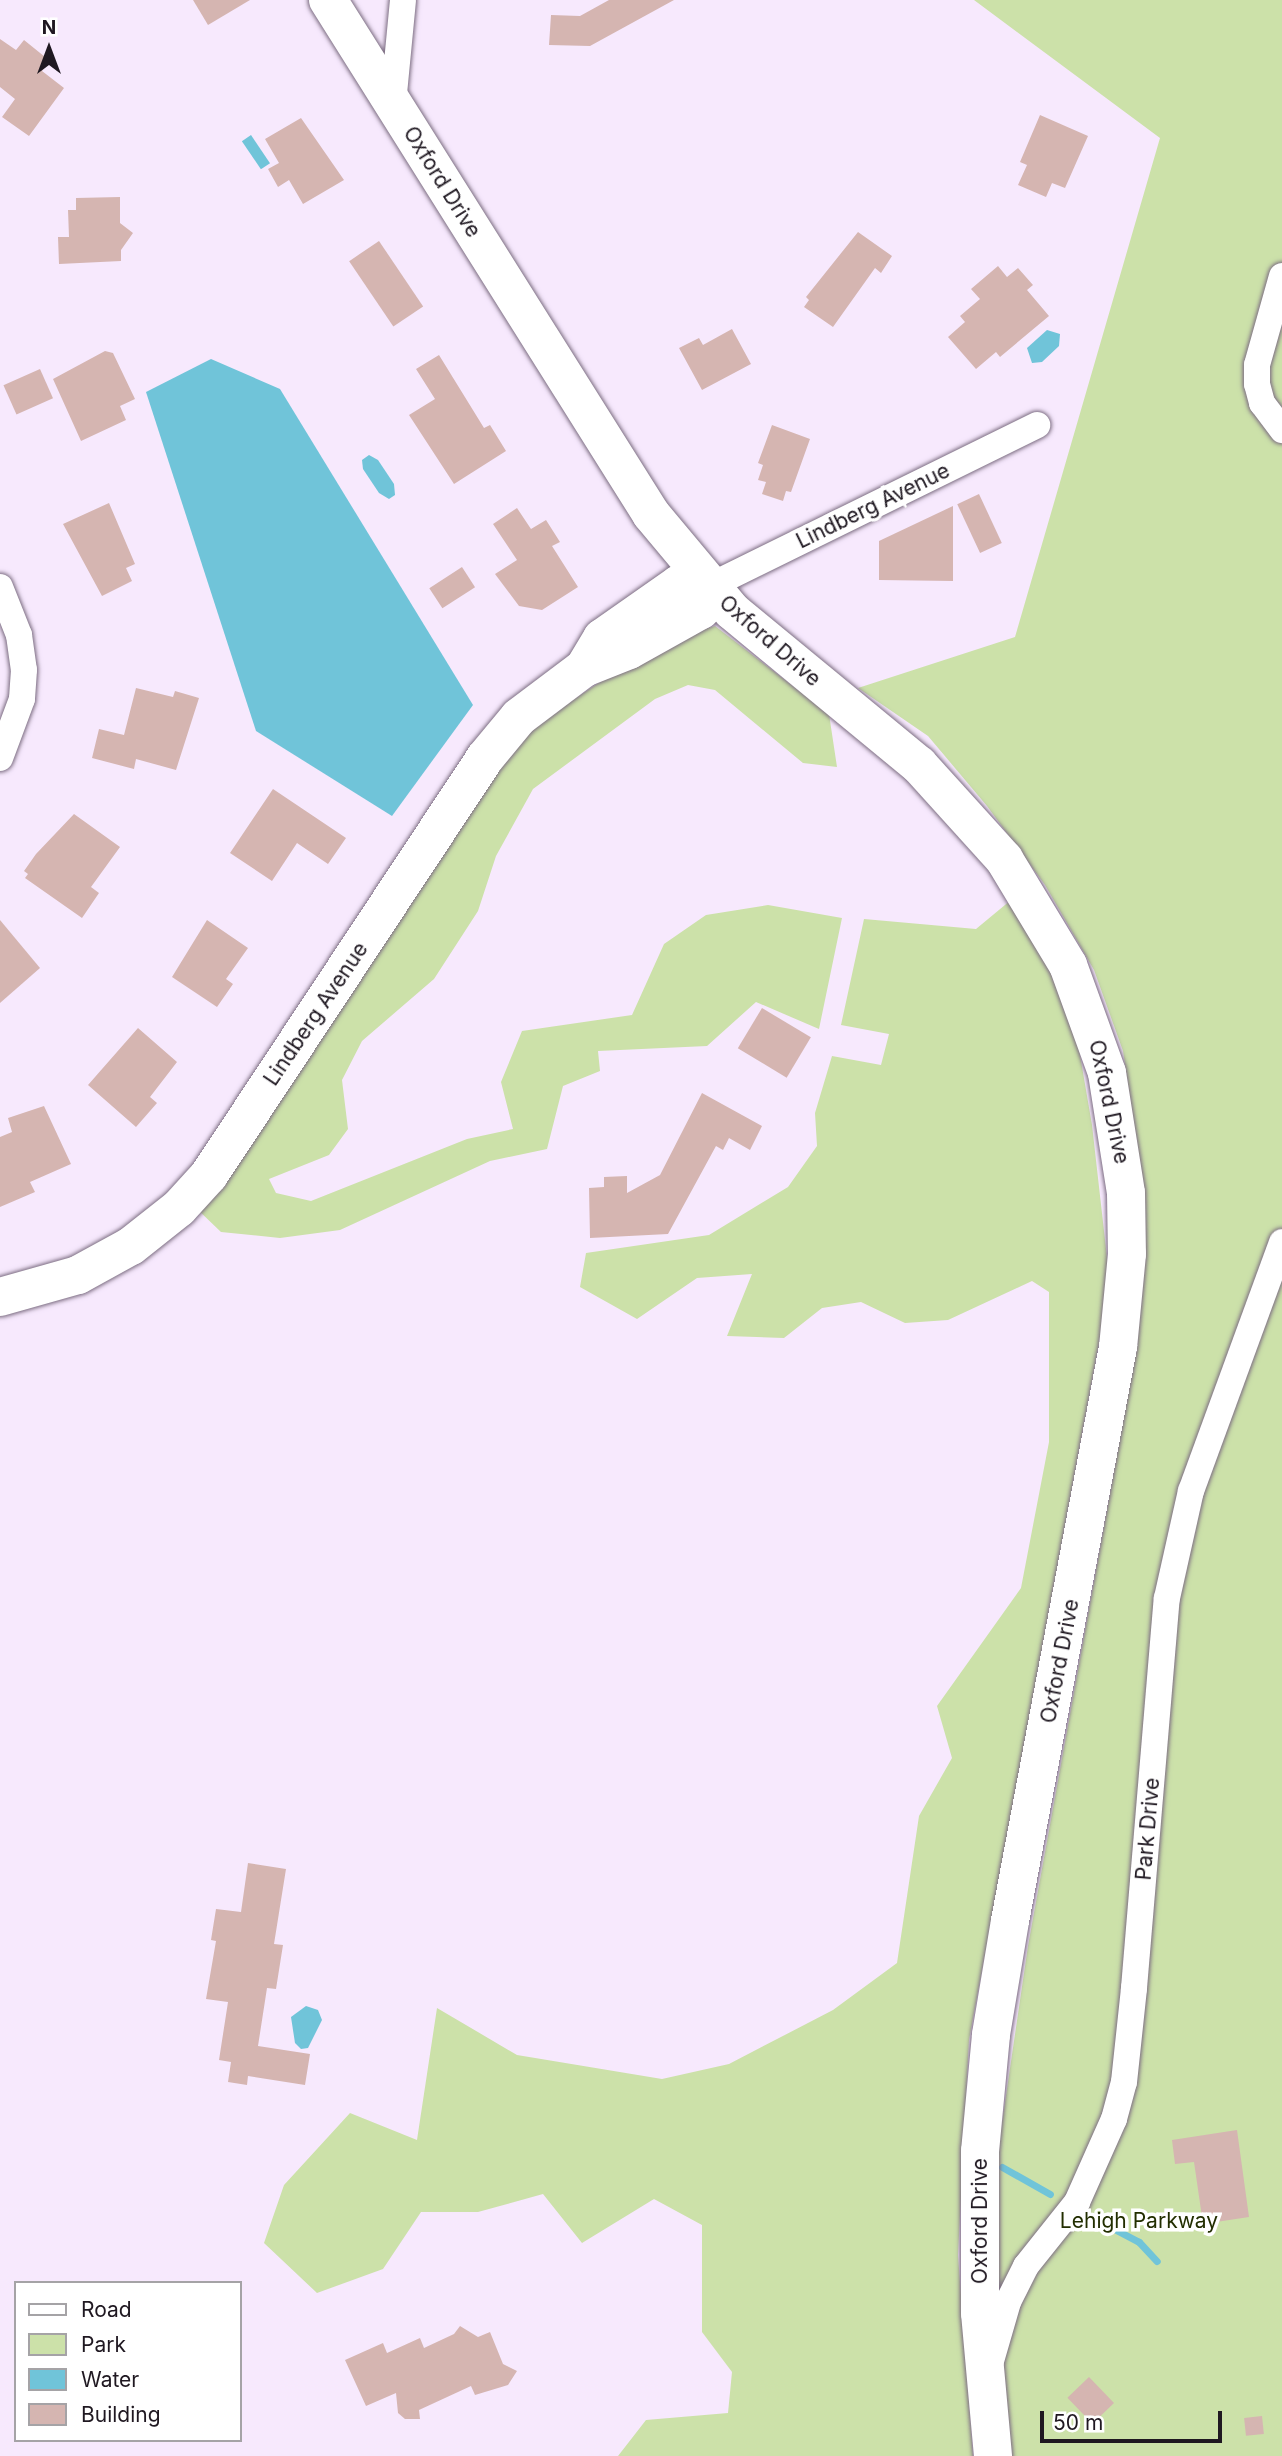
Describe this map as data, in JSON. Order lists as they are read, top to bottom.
{
  "streets": {
    "main road": ["Oxford Drive", "Lindberg Avenue"],
    "street": ["Park Drive"]
  },
  "crossings": [
    ["Oxford Drive", "Lindberg Avenue"],
    ["Oxford Drive", "Park Drive"]
  ],
  "parks": ["Lehigh Parkway"],
  "legend": [
    "Road",
    "Park",
    "Water",
    "Building"
  ],
  "scale_bar": "50 m",
  "north": "top"
}
